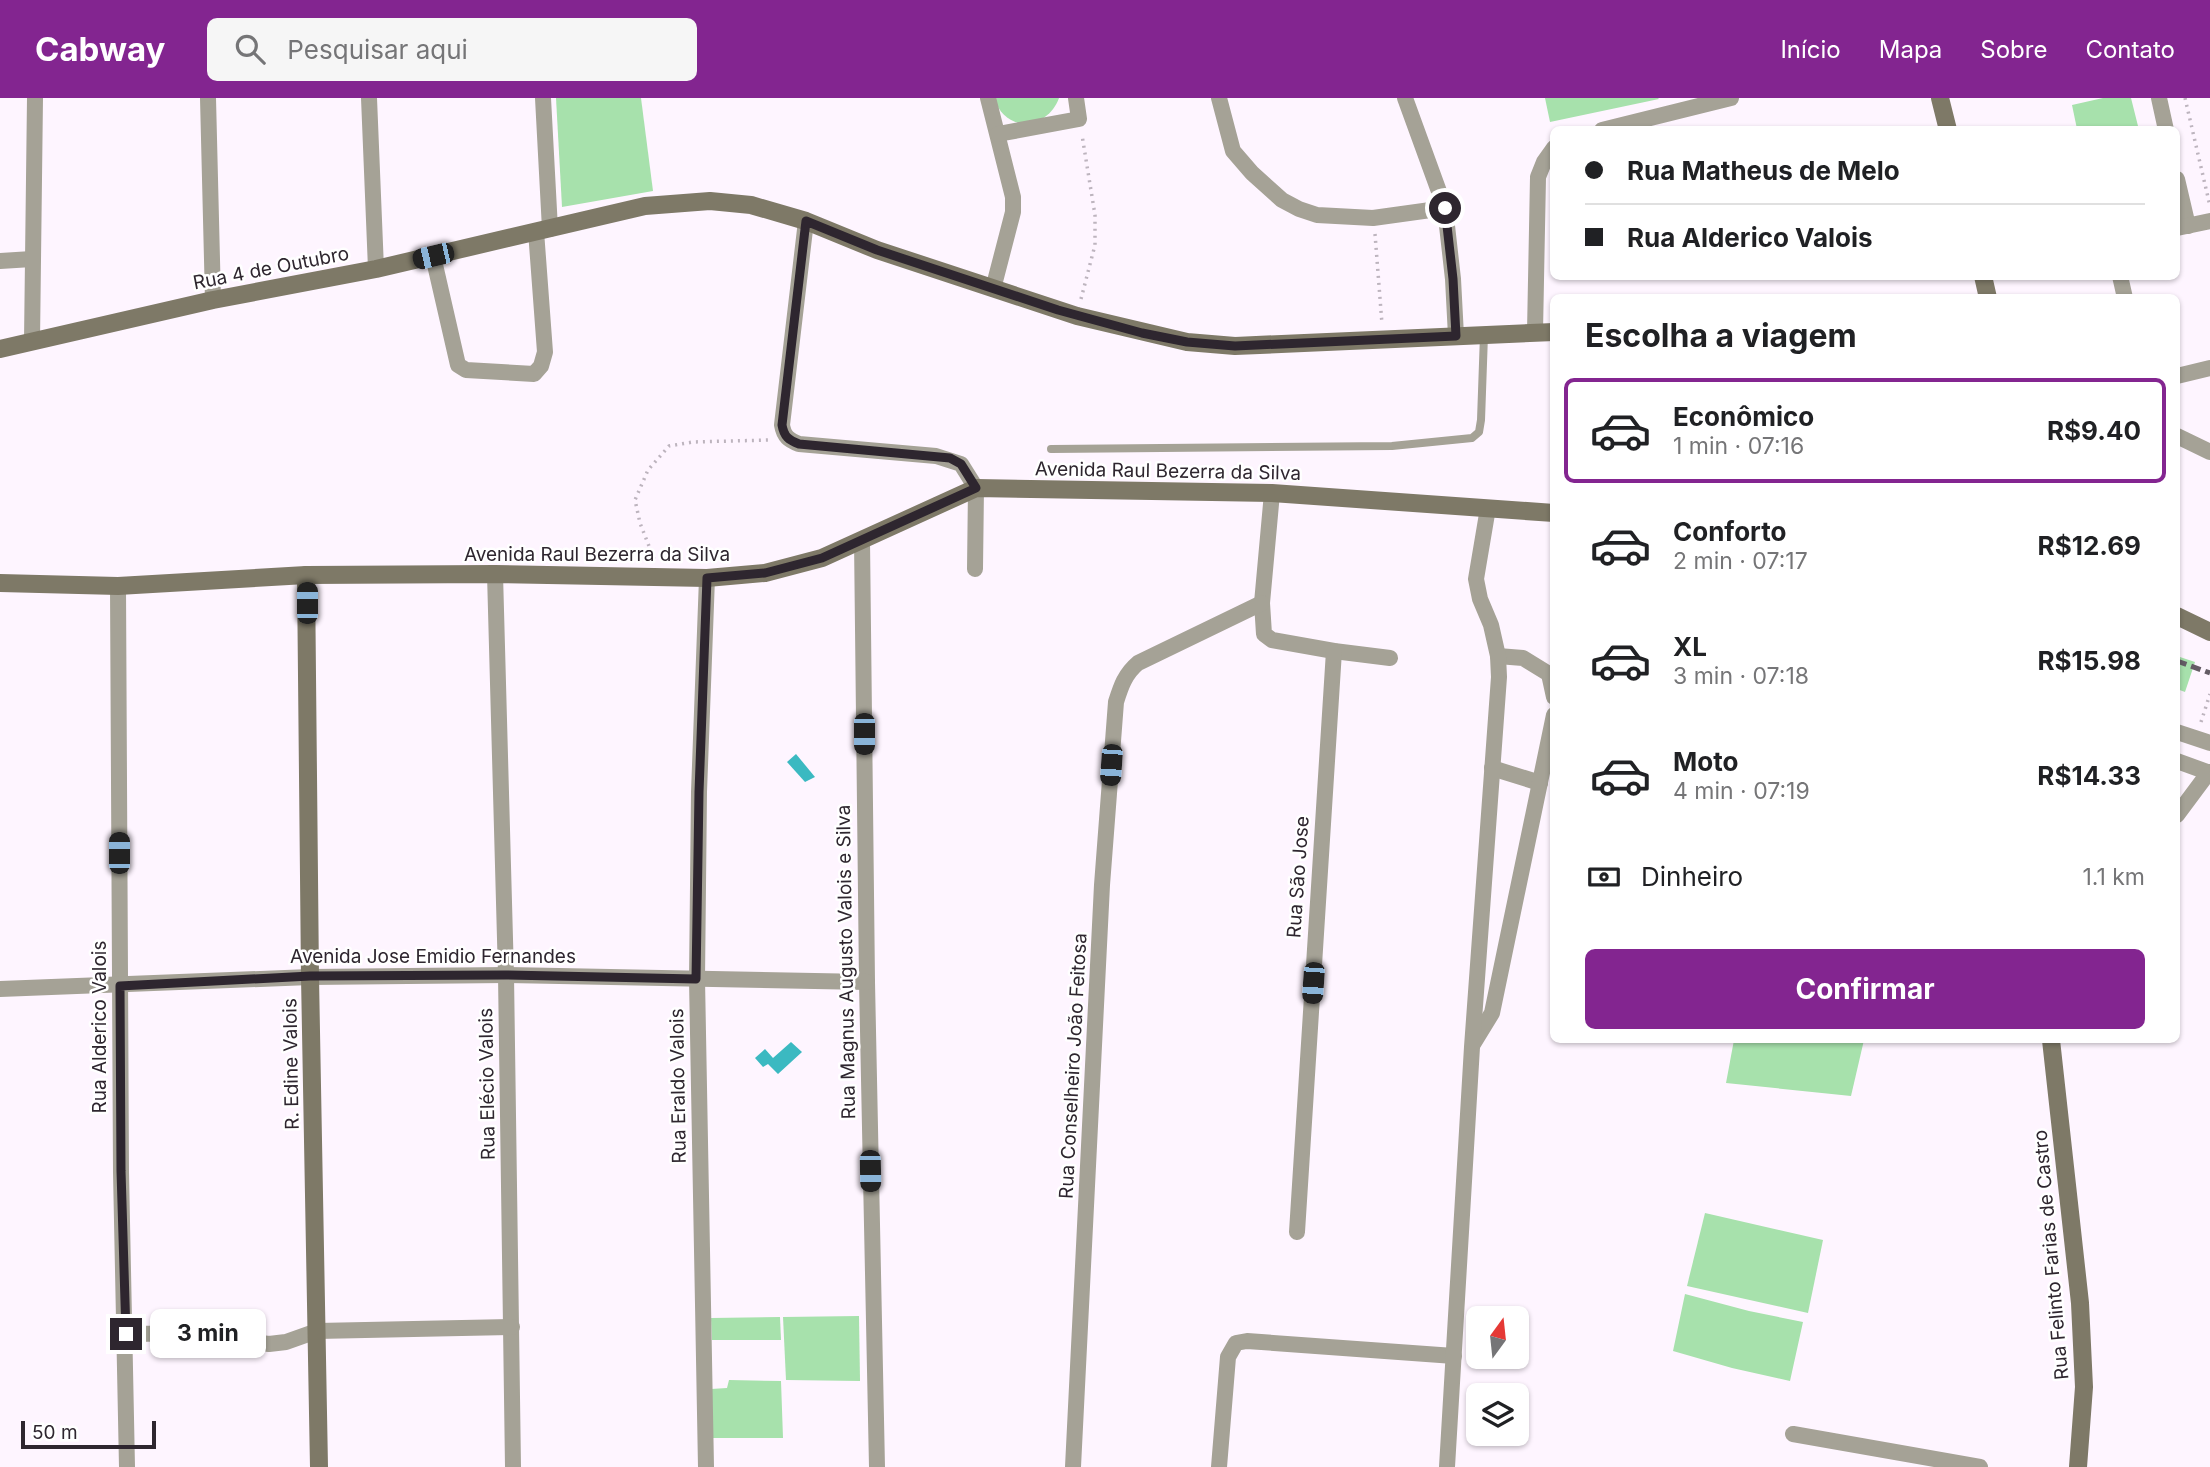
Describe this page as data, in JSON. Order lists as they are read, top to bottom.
{
  "streets": {
    "street": [
      "Rua 4 de Outubro",
      "Avenida Raul Bezerra da Silva",
      "Rua São Jose",
      "Avenida Jose Emidio Fernandes",
      "Rua Magnus Augusto Valois e Silva",
      "Rua Alderico Valois",
      "R. Edine Valois",
      "Rua Conselheiro João Feitosa",
      "Rua Elécio Valois",
      "Rua Eraldo Valois",
      "Rua Felinto Farias de Castro"
    ]
  },
  "crossings": [
    ["Avenida Raul Bezerra da Silva", "Rua Magnus Augusto Valois e Silva"],
    ["Avenida Raul Bezerra da Silva", "Rua Alderico Valois"],
    ["Avenida Raul Bezerra da Silva", "R. Edine Valois"],
    ["Avenida Raul Bezerra da Silva", "Rua Elécio Valois"],
    ["Avenida Raul Bezerra da Silva", "Rua Eraldo Valois"],
    ["Avenida Jose Emidio Fernandes", "Rua Magnus Augusto Valois e Silva"],
    ["Avenida Jose Emidio Fernandes", "Rua Alderico Valois"],
    ["Avenida Jose Emidio Fernandes", "R. Edine Valois"],
    ["Avenida Jose Emidio Fernandes", "Rua Elécio Valois"],
    ["Avenida Jose Emidio Fernandes", "Rua Eraldo Valois"]
  ],
  "scale_bar": "50 m",
  "north": "top",
  "page": {
    "header": "Cabway",
    "search": "Pesquisar aqui",
    "nav": [
      "Início",
      "Mapa",
      "Sobre",
      "Contato"
    ],
    "banner": ["Rua Matheus de Melo", "Rua Alderico Valois"],
    "heading": "Escolha a viagem",
    "list": [
      {
        "name": "Econômico",
        "note": "1 min · 07:16",
        "value": "R$9.40"
      },
      {
        "name": "Conforto",
        "note": "2 min · 07:17",
        "value": "R$12.69"
      },
      {
        "name": "XL",
        "note": "3 min · 07:18",
        "value": "R$15.98"
      },
      {
        "name": "Moto",
        "note": "4 min · 07:19",
        "value": "R$14.33"
      }
    ],
    "pay": ["Dinheiro", "1.1 km"],
    "buttons": "Confirmar",
    "bubble": "3 min",
    "scale": "50 m"
  }
}
